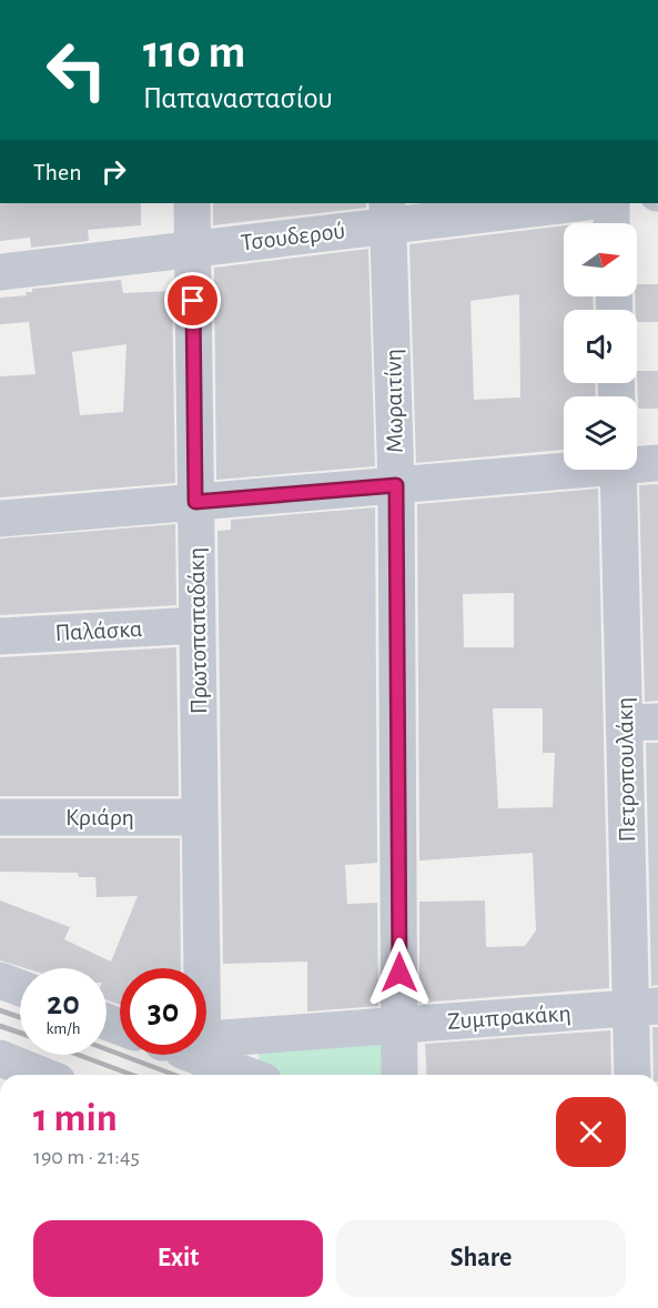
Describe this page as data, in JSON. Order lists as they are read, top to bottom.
{
  "streets": {
    "street": [
      "Τσουδερού",
      "Μωραιτίνη",
      "Παλάσκα",
      "Πρωτοπαπαδάκη",
      "Πετροπουλάκη",
      "Κριάρη",
      "Ζυμπρακάκη"
    ]
  },
  "crossings": [
    ["Τσουδερού", "Μωραιτίνη"],
    ["Τσουδερού", "Πρωτοπαπαδάκη"],
    ["Μωραιτίνη", "Ζυμπρακάκη"],
    ["Παλάσκα", "Πρωτοπαπαδάκη"],
    ["Πρωτοπαπαδάκη", "Κριάρη"],
    ["Πετροπουλάκη", "Ζυμπρακάκη"]
  ],
  "north": "right",
  "page": {
    "turn": ["110 m", "Παπαναστασίου"],
    "then": "Then",
    "speed": "20 km/h",
    "limit": "30",
    "heading": ["1 min", "190 m · 21:45"],
    "buttons": ["Exit", "Share"]
  }
}
